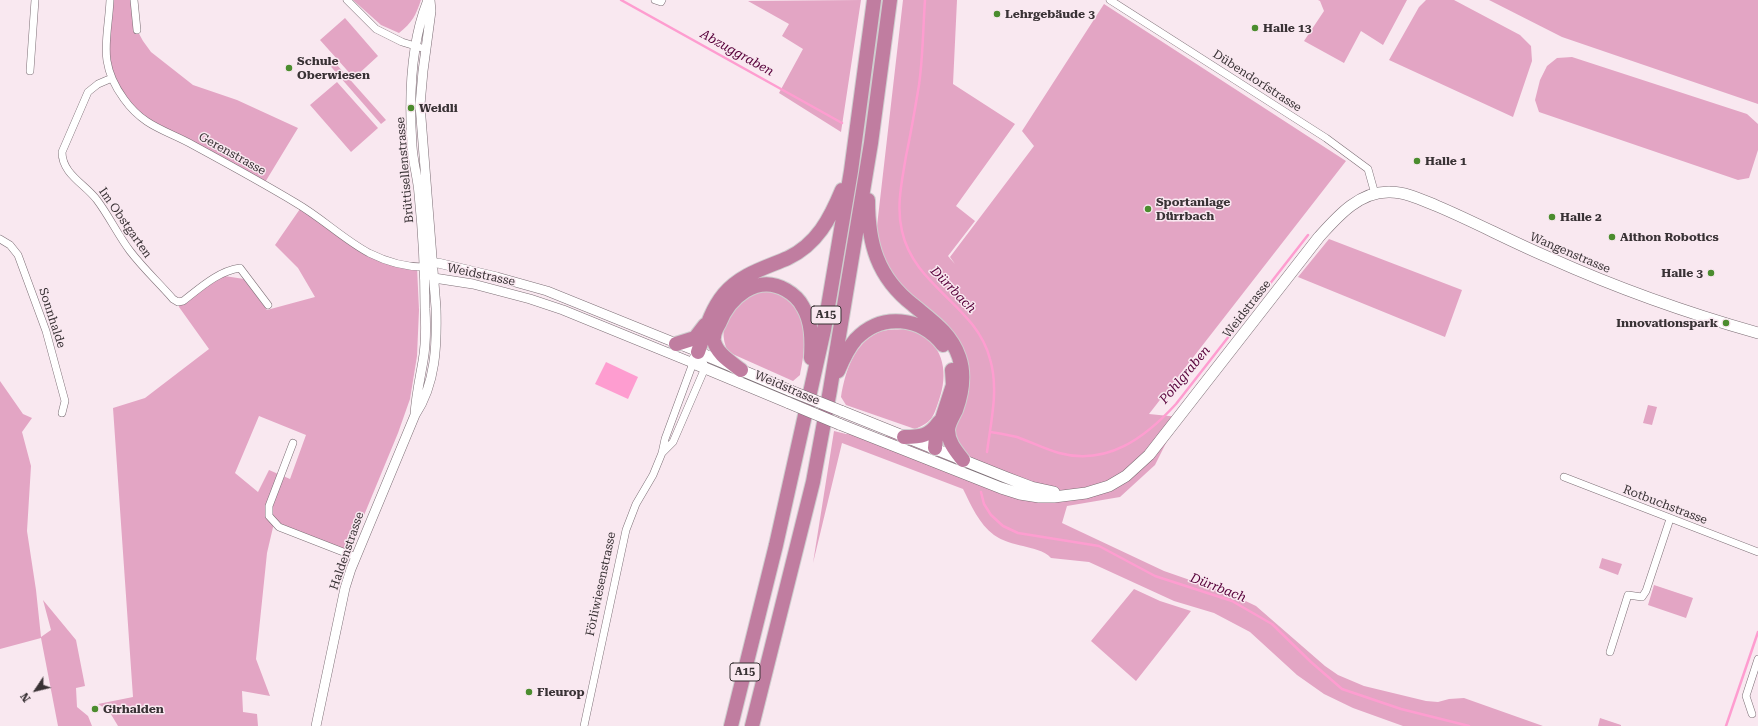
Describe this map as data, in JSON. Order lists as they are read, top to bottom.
{
  "streets": {
    "highway": ["A15"],
    "main road": ["Wangenstrasse", "Weidstrasse"],
    "street": [
      "Dübendorfstrasse",
      "Gerenstrasse",
      "Brüttisellenstrasse",
      "Im Obstgarten",
      "Sonnhalde",
      "Rotbuchstrasse",
      "Haldenstrasse",
      "Förliwiesenstrasse"
    ]
  },
  "crossings": [
    ["Dübendorfstrasse", "Wangenstrasse"],
    ["Dübendorfstrasse", "Weidstrasse"],
    ["Gerenstrasse", "Brüttisellenstrasse"],
    ["Gerenstrasse", "Im Obstgarten"],
    ["Gerenstrasse", "Weidstrasse"],
    ["Gerenstrasse", "Haldenstrasse"],
    ["Brüttisellenstrasse", "Weidstrasse"],
    ["Brüttisellenstrasse", "Haldenstrasse"],
    ["Wangenstrasse", "Weidstrasse"],
    ["Weidstrasse", "Haldenstrasse"],
    ["Weidstrasse", "Förliwiesenstrasse"]
  ],
  "water": ["Abzuggraben", "Dürrbach", "Pohlgraben"],
  "places": [
    "Lehrgebäude 3",
    "Halle 13",
    "Schule Oberwiesen",
    "Weidli",
    "Halle 1",
    "Sportanlage Dürrbach",
    "Halle 2",
    "Aithon Robotics",
    "Halle 3",
    "Innovationspark",
    "Fleurop",
    "Girhalden"
  ],
  "north": "bottom left"
}
